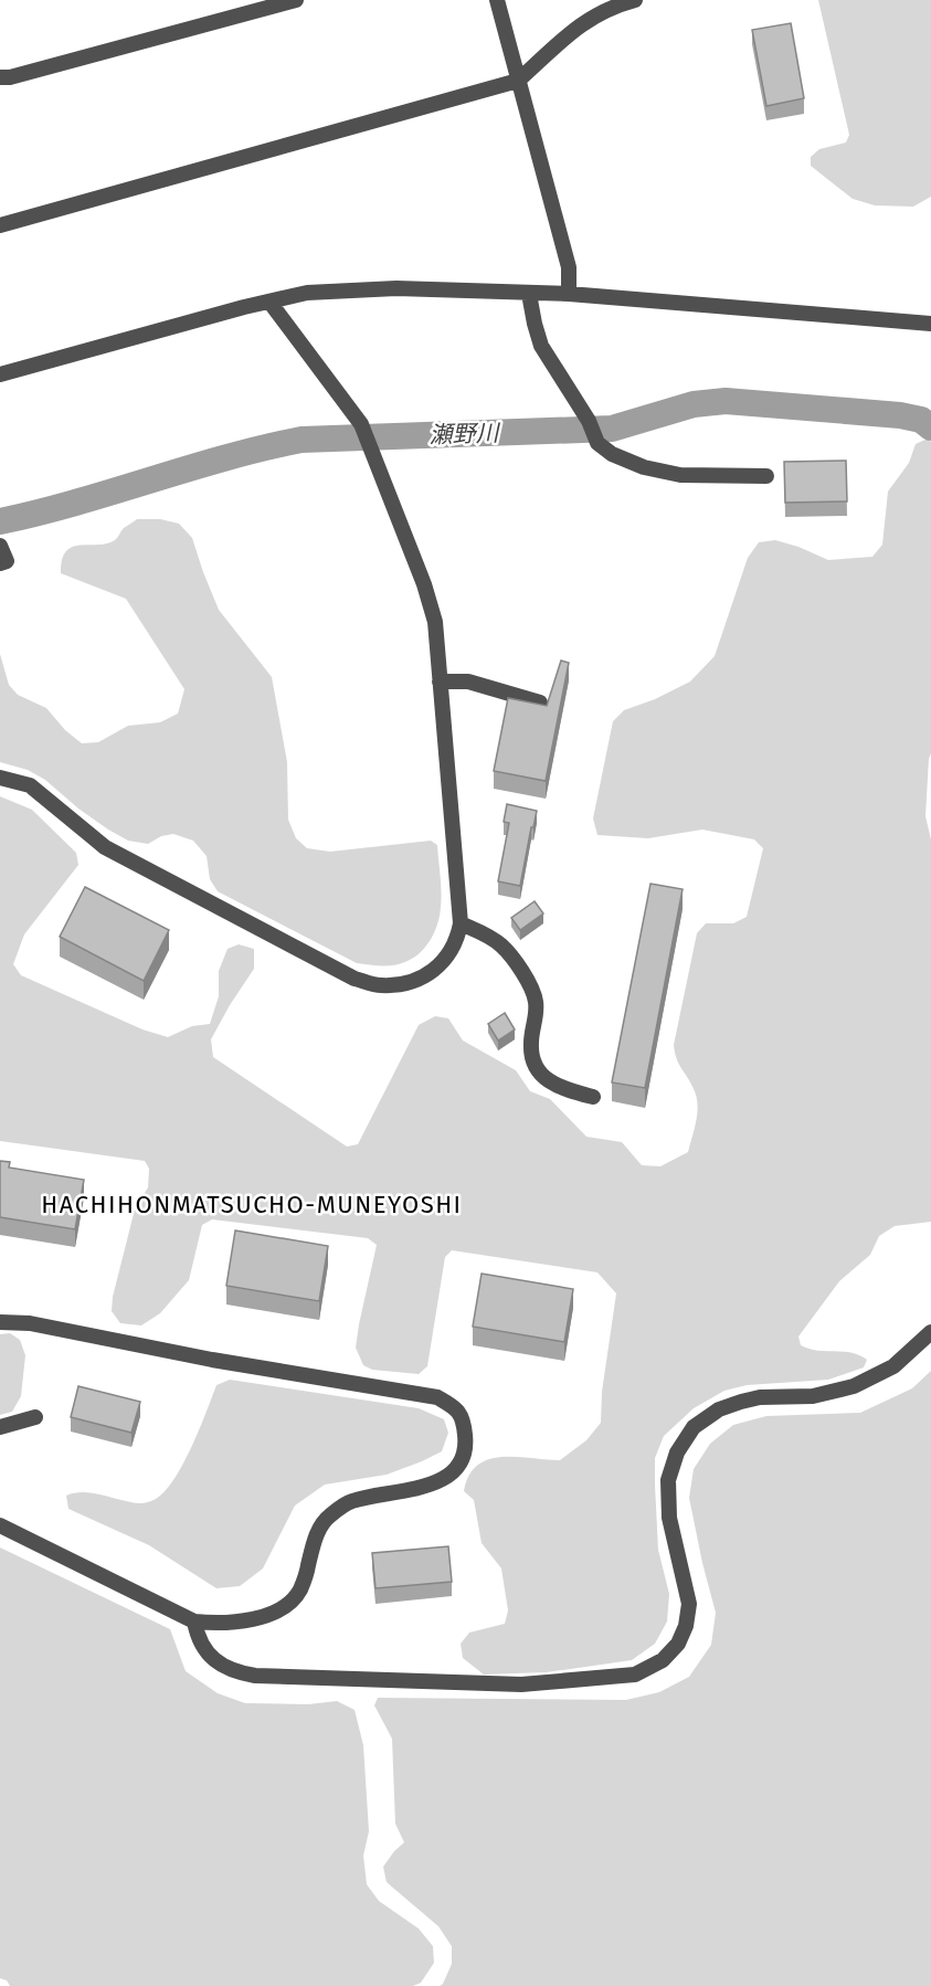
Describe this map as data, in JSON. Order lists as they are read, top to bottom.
{
  "districts": ["HACHIHONMATSUCHO-MUNEYOSHI"],
  "water": ["瀬野川"]
}
